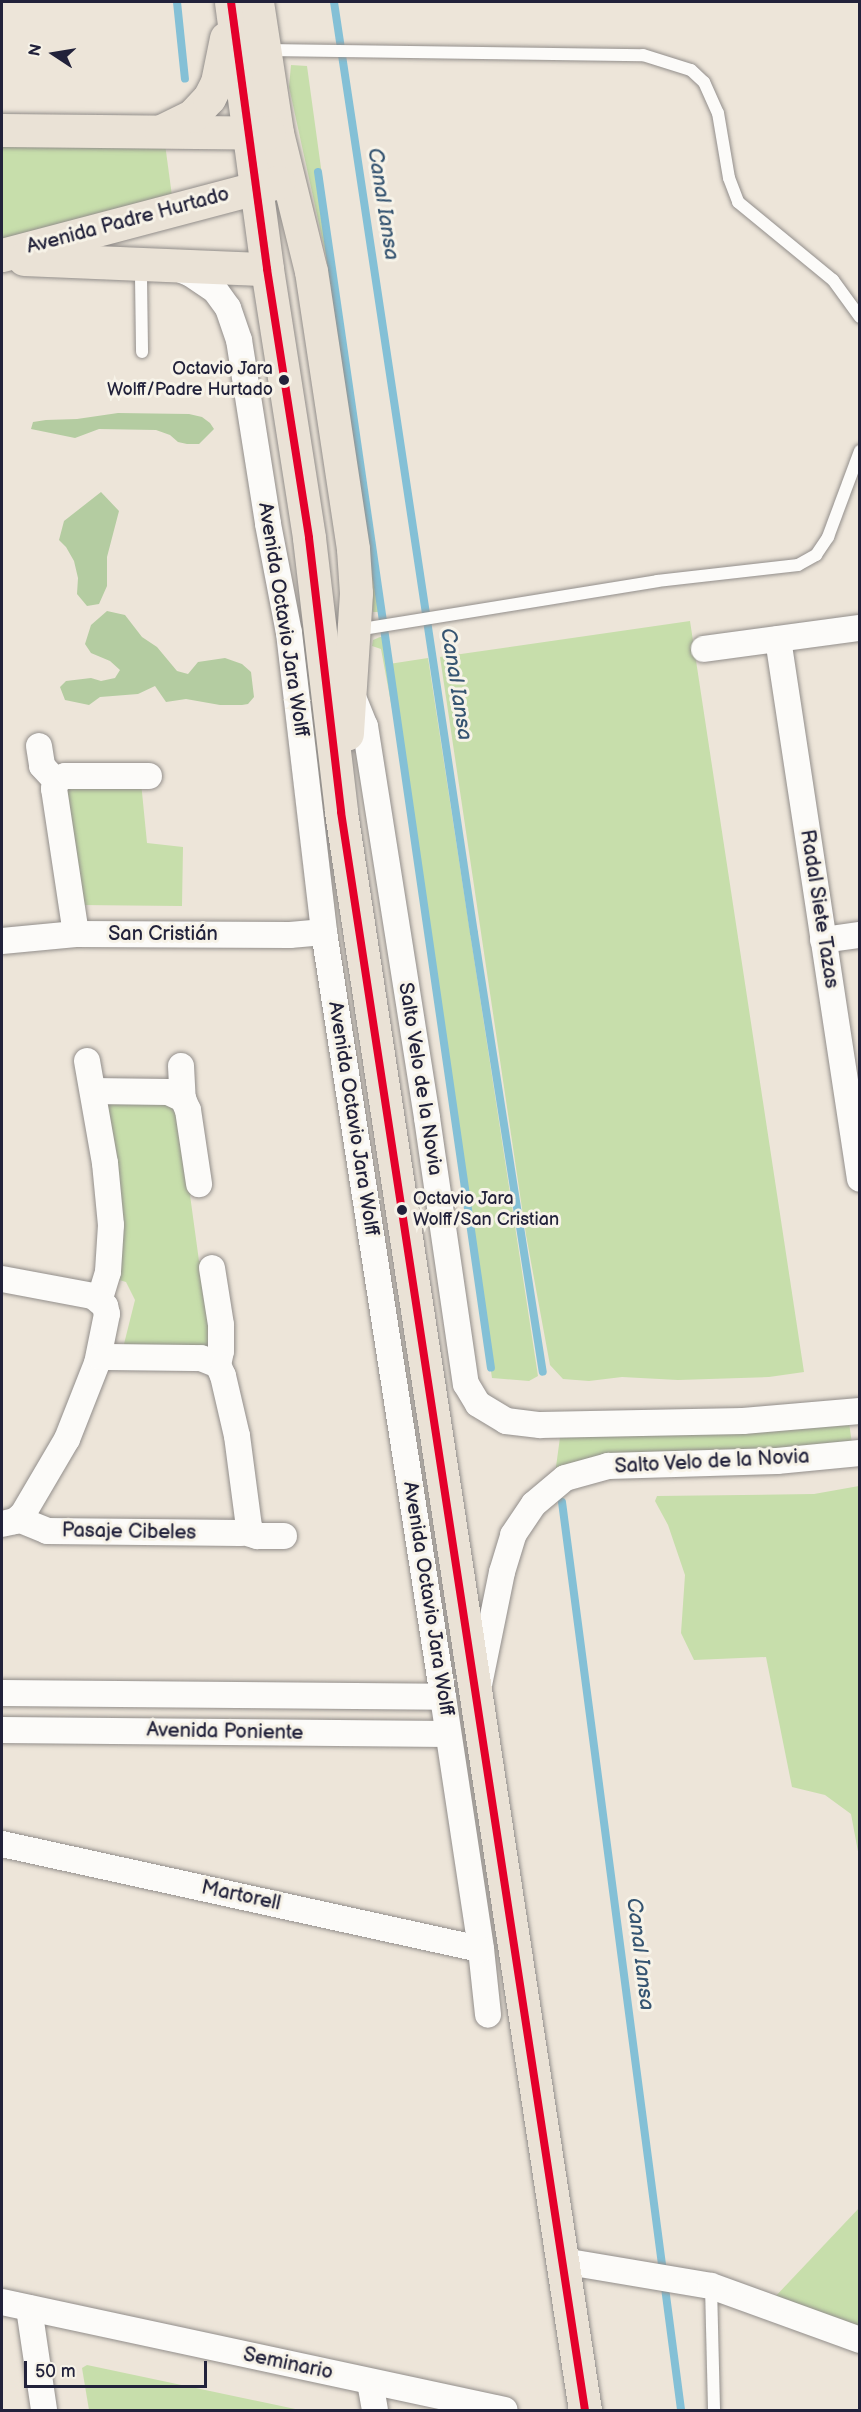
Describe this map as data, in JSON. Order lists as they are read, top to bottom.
{
  "streets": {
    "main road": ["Avenida Padre Hurtado", "Avenida Octavio Jara Wolff"],
    "street": [
      "Radal Siete Tazas",
      "San Cristián",
      "Salto Velo de la Novia",
      "Pasaje Cibeles",
      "Avenida Poniente",
      "Martorell",
      "Seminario"
    ]
  },
  "crossings": [
    ["Avenida Padre Hurtado", "Avenida Octavio Jara Wolff"],
    ["Avenida Octavio Jara Wolff", "San Cristián"],
    ["Avenida Octavio Jara Wolff", "Salto Velo de la Novia"],
    ["Avenida Octavio Jara Wolff", "Avenida Poniente"],
    ["Avenida Octavio Jara Wolff", "Martorell"]
  ],
  "water": ["Canal Iansa"],
  "places": ["Octavio Jara Wolff/Padre Hurtado", "Octavio Jara Wolff/San Cristian"],
  "scale_bar": "50 m",
  "north": "left"
}
